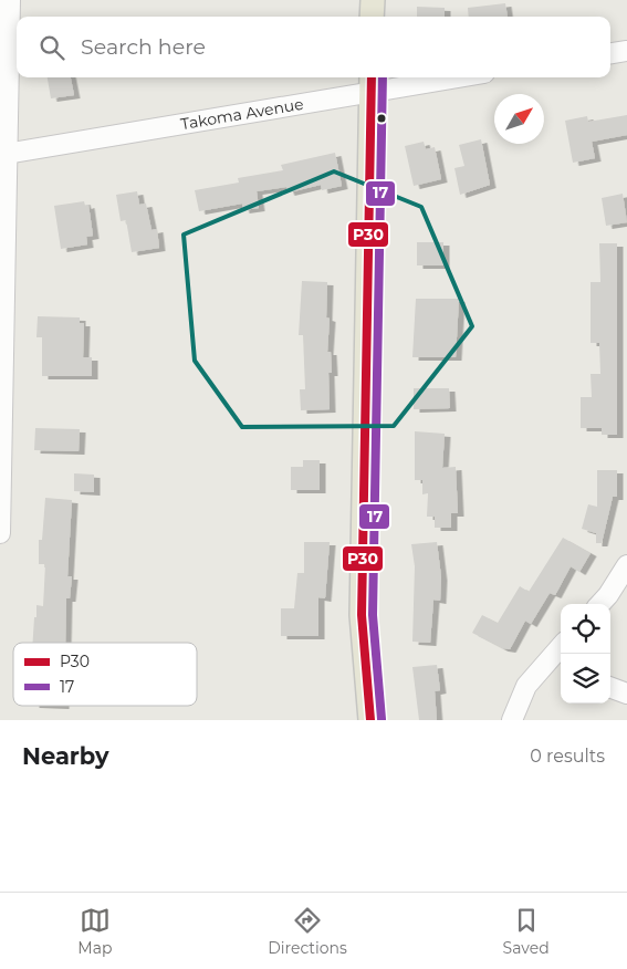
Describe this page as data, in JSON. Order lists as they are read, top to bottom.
{
  "streets": {
    "street": ["Takoma Avenue"]
  },
  "lines": ["transit line P30", "transit line 17"],
  "legend": ["P30", "17"],
  "north": "top right",
  "page": {
    "search": "Search here",
    "heading": ["Nearby", "0 results"],
    "nav": ["Map", "Directions", "Saved"]
  }
}
